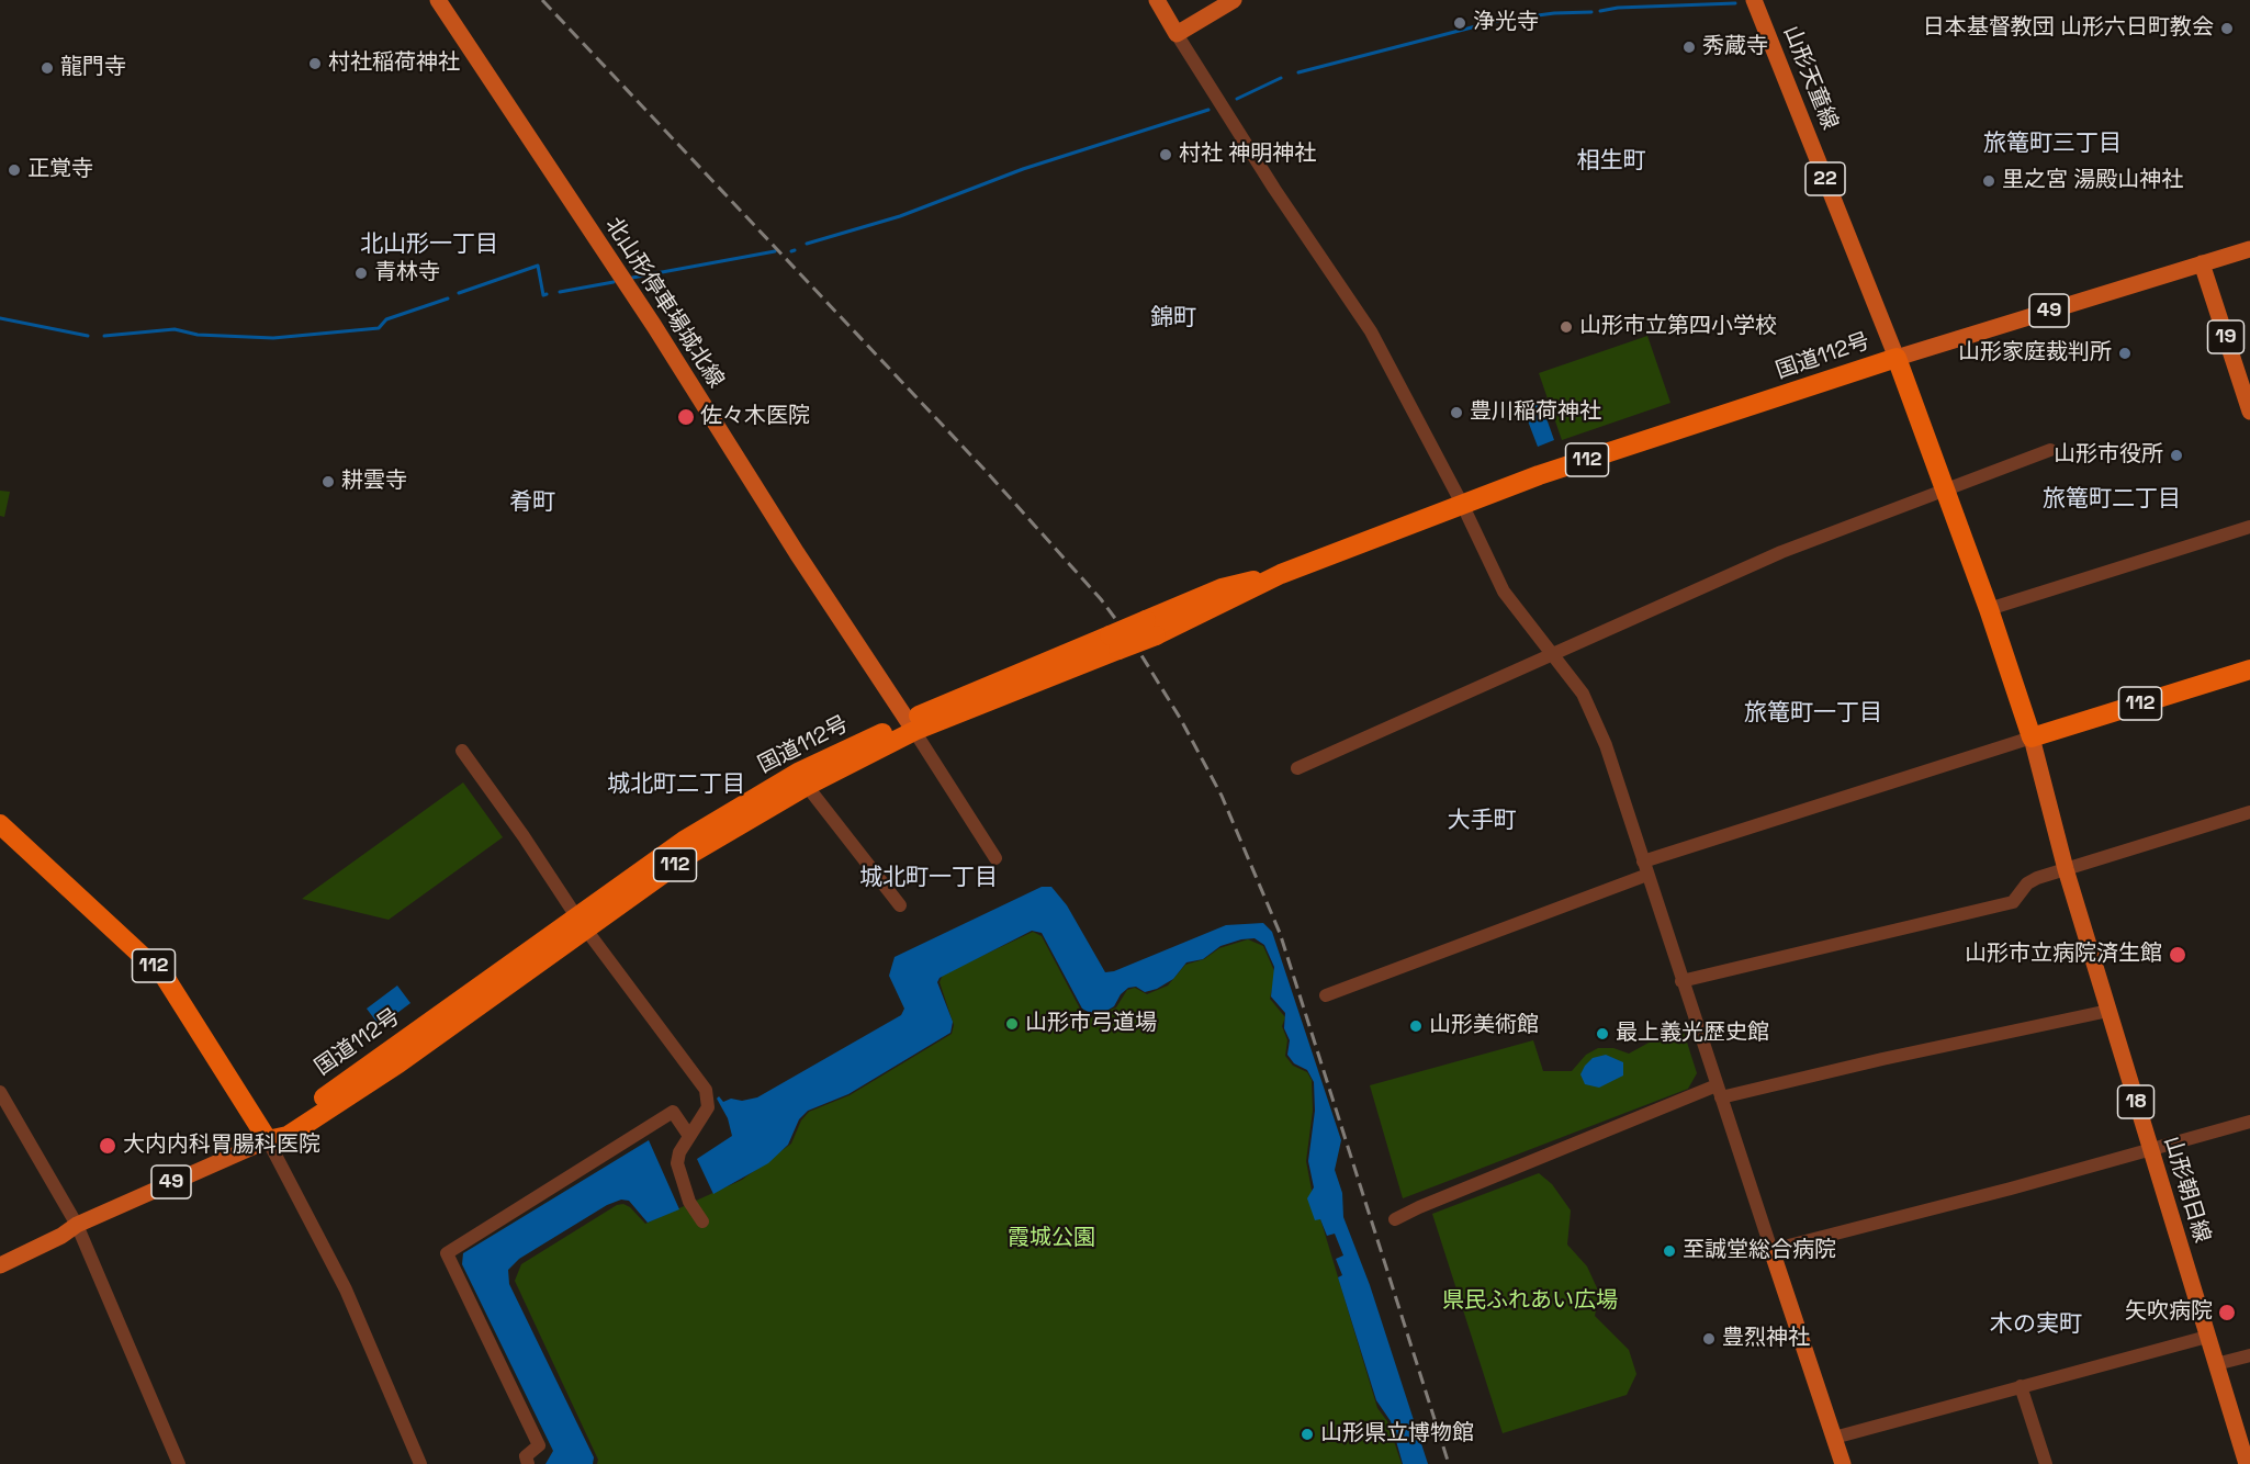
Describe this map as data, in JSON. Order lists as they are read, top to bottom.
{
  "streets": {
    "highway": ["国道112号", "112"],
    "main road": [
      "山形天童線",
      "22",
      "北山形停車場城北線",
      "49",
      "19",
      "18",
      "山形朝日線"
    ]
  },
  "crossings": [
    ["山形天童線", "49"],
    ["山形天童線", "国道112号"],
    ["北山形停車場城北線", "国道112号"],
    ["49", "19"],
    ["49", "国道112号"],
    ["49", "112"],
    ["国道112号", "112"],
    ["国道112号", "山形朝日線"],
    ["112", "山形朝日線"]
  ],
  "districts": [
    "旅篭町三丁目",
    "相生町",
    "北山形一丁目",
    "錦町",
    "旅篭町二丁目",
    "肴町",
    "旅篭町一丁目",
    "城北町二丁目",
    "大手町",
    "城北町一丁目",
    "木の実町"
  ],
  "parks": ["霞城公園", "県民ふれあい広場"],
  "places": [
    "浄光寺",
    "日本基督教団 山形六日町教会",
    "秀蔵寺",
    "村社稲荷神社",
    "龍門寺",
    "村社 神明神社",
    "正覚寺",
    "里之宮 湯殿山神社",
    "青林寺",
    "山形市立第四小学校",
    "山形家庭裁判所",
    "豊川稲荷神社",
    "佐々木医院",
    "山形市役所",
    "耕雲寺",
    "山形市立病院済生館",
    "山形市弓道場",
    "山形美術館",
    "最上義光歴史館",
    "大内内科胃腸科医院",
    "至誠堂総合病院",
    "矢吹病院",
    "豊烈神社",
    "山形県立博物館"
  ]
}
